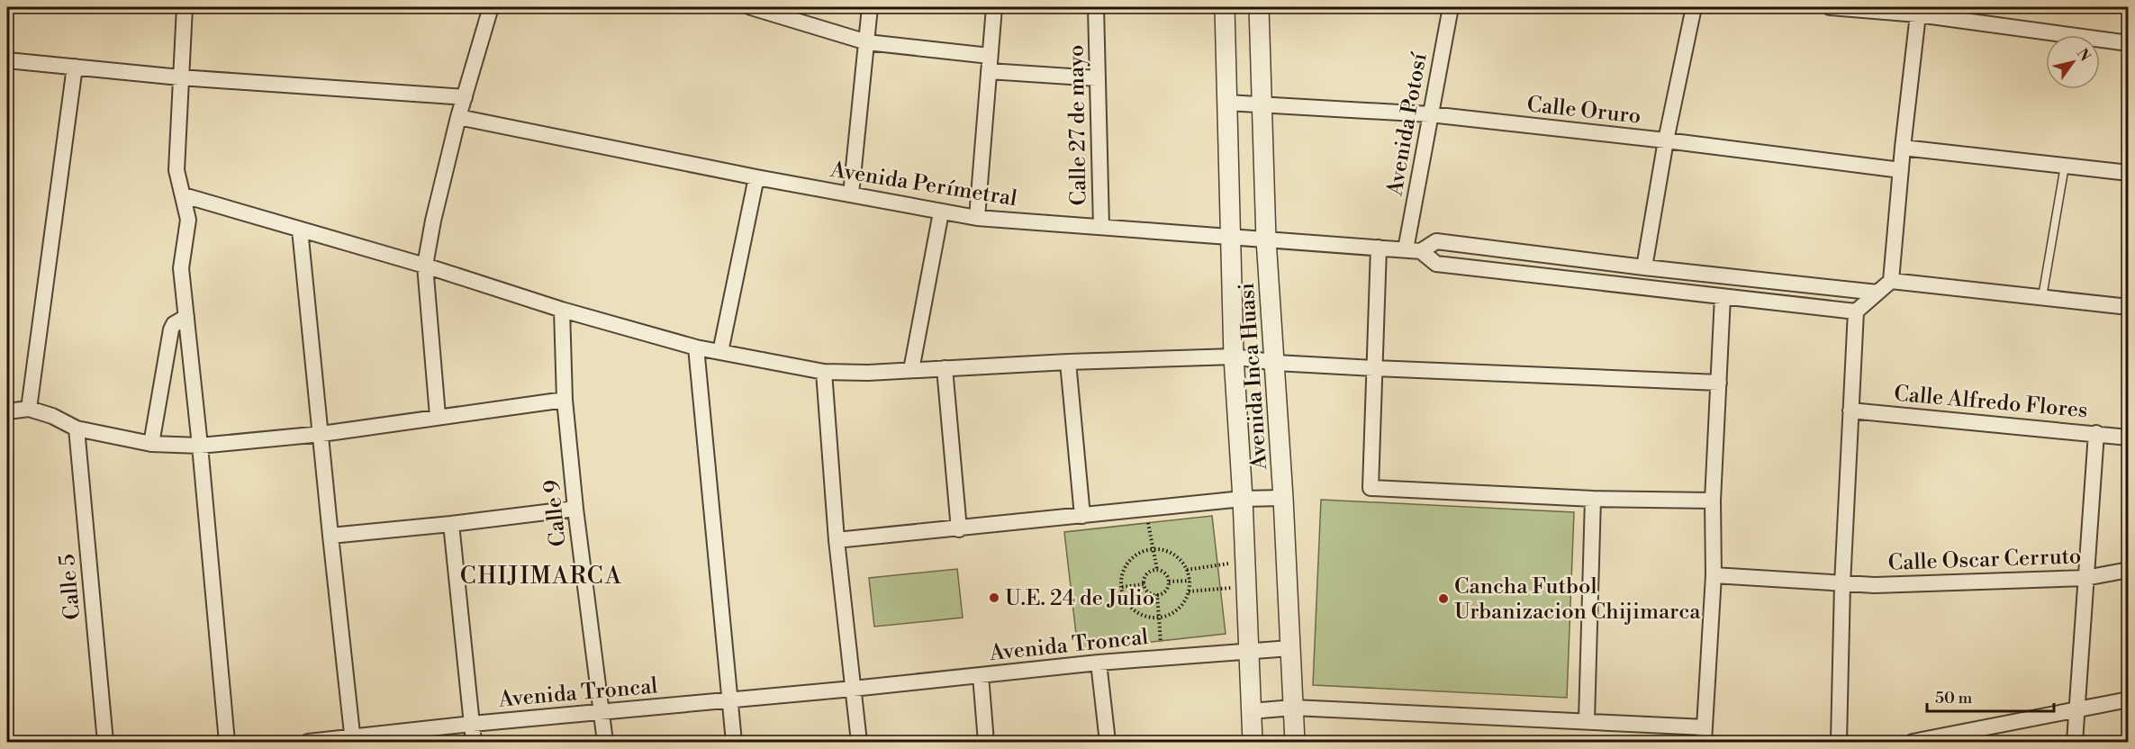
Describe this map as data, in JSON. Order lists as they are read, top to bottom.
{
  "streets": {
    "street": [
      "Calle Oruro",
      "Avenida Potosí",
      "Calle 27 de mayo",
      "Avenida Perímetral",
      "Avenida Inca Huasi",
      "Calle Alfredo Flores",
      "Calle 9",
      "Calle Oscar Cerruto",
      "Calle 5",
      "Avenida Troncal"
    ]
  },
  "crossings": [
    ["Calle Oruro", "Avenida Potosí"],
    ["Calle Oruro", "Avenida Inca Huasi"],
    ["Avenida Potosí", "Avenida Perímetral"],
    ["Calle 27 de mayo", "Avenida Perímetral"],
    ["Avenida Perímetral", "Avenida Inca Huasi"],
    ["Avenida Inca Huasi", "Avenida Troncal"],
    ["Calle 9", "Avenida Troncal"]
  ],
  "districts": ["CHIJIMARCA"],
  "places": ["U.E. 24 de Julio", "Cancha Futbol Urbanizacion Chijimarca"],
  "scale_bar": "50 m",
  "north": "top right"
}
